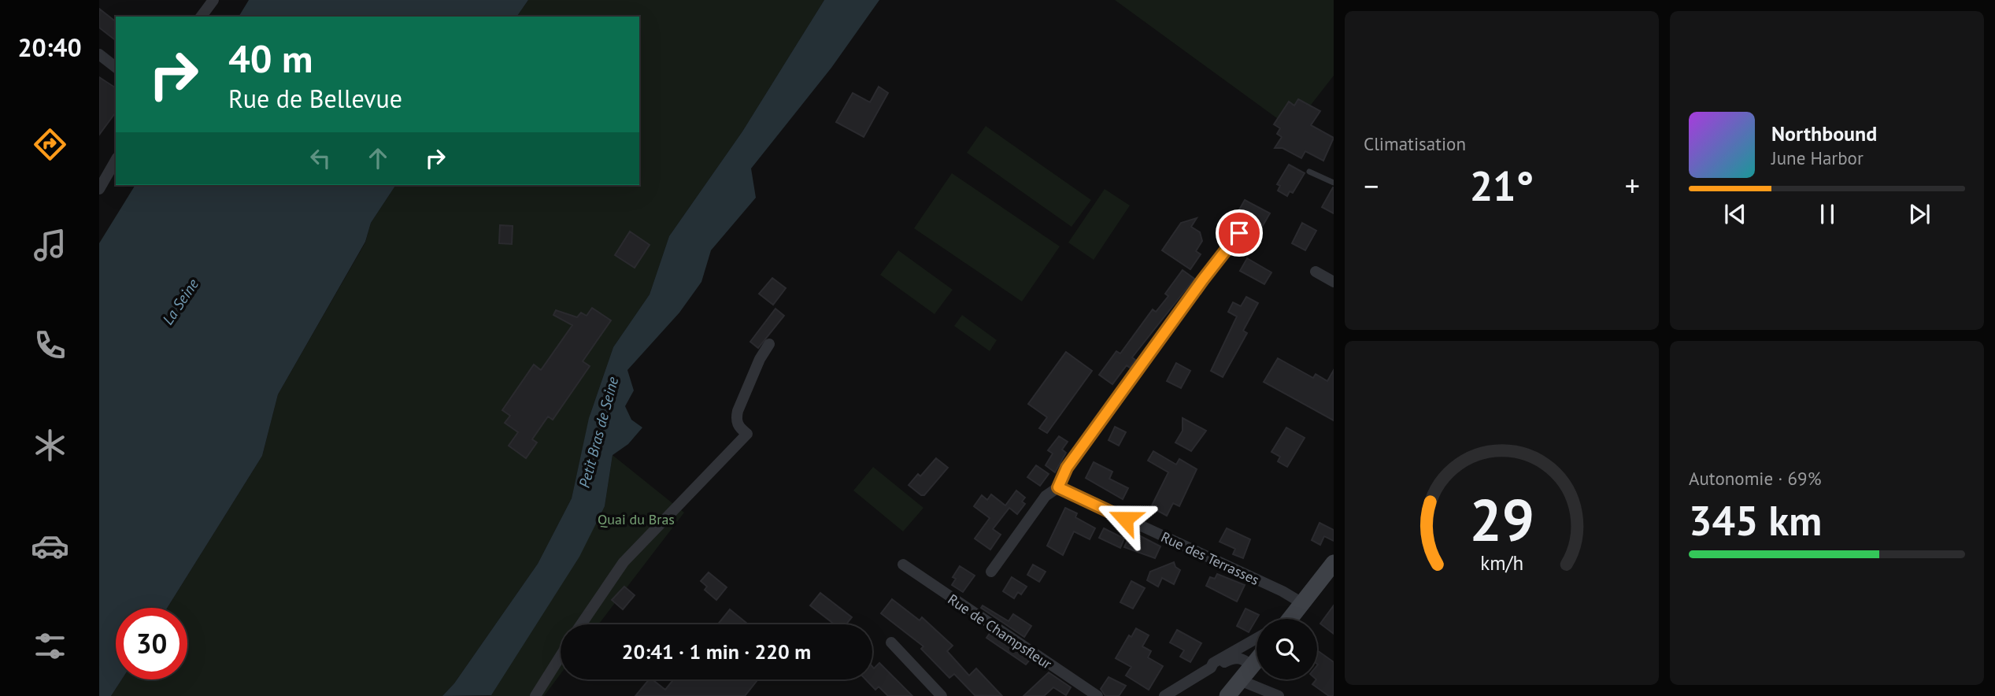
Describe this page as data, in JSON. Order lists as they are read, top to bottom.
{
  "streets": {
    "street": ["Rue des Terrasses", "Rue de Champsfleur"]
  },
  "water": ["La Seine", "Petit Bras de Seine"],
  "parks": ["Quai du Bras"],
  "page": {
    "tabs": "20:40",
    "tile": [
      "Climatisation",
      ["Autonomie · 69%", "345 km"]
    ],
    "turn": ["40 m", "Rue de Bellevue"],
    "song": ["Northbound", "June Harbor"],
    "heat": ["−", "21°", "+"],
    "limit": "30",
    "trip": "20:41 · 1 min · 220 m",
    "gauge": ["29", "km/h"]
  }
}
